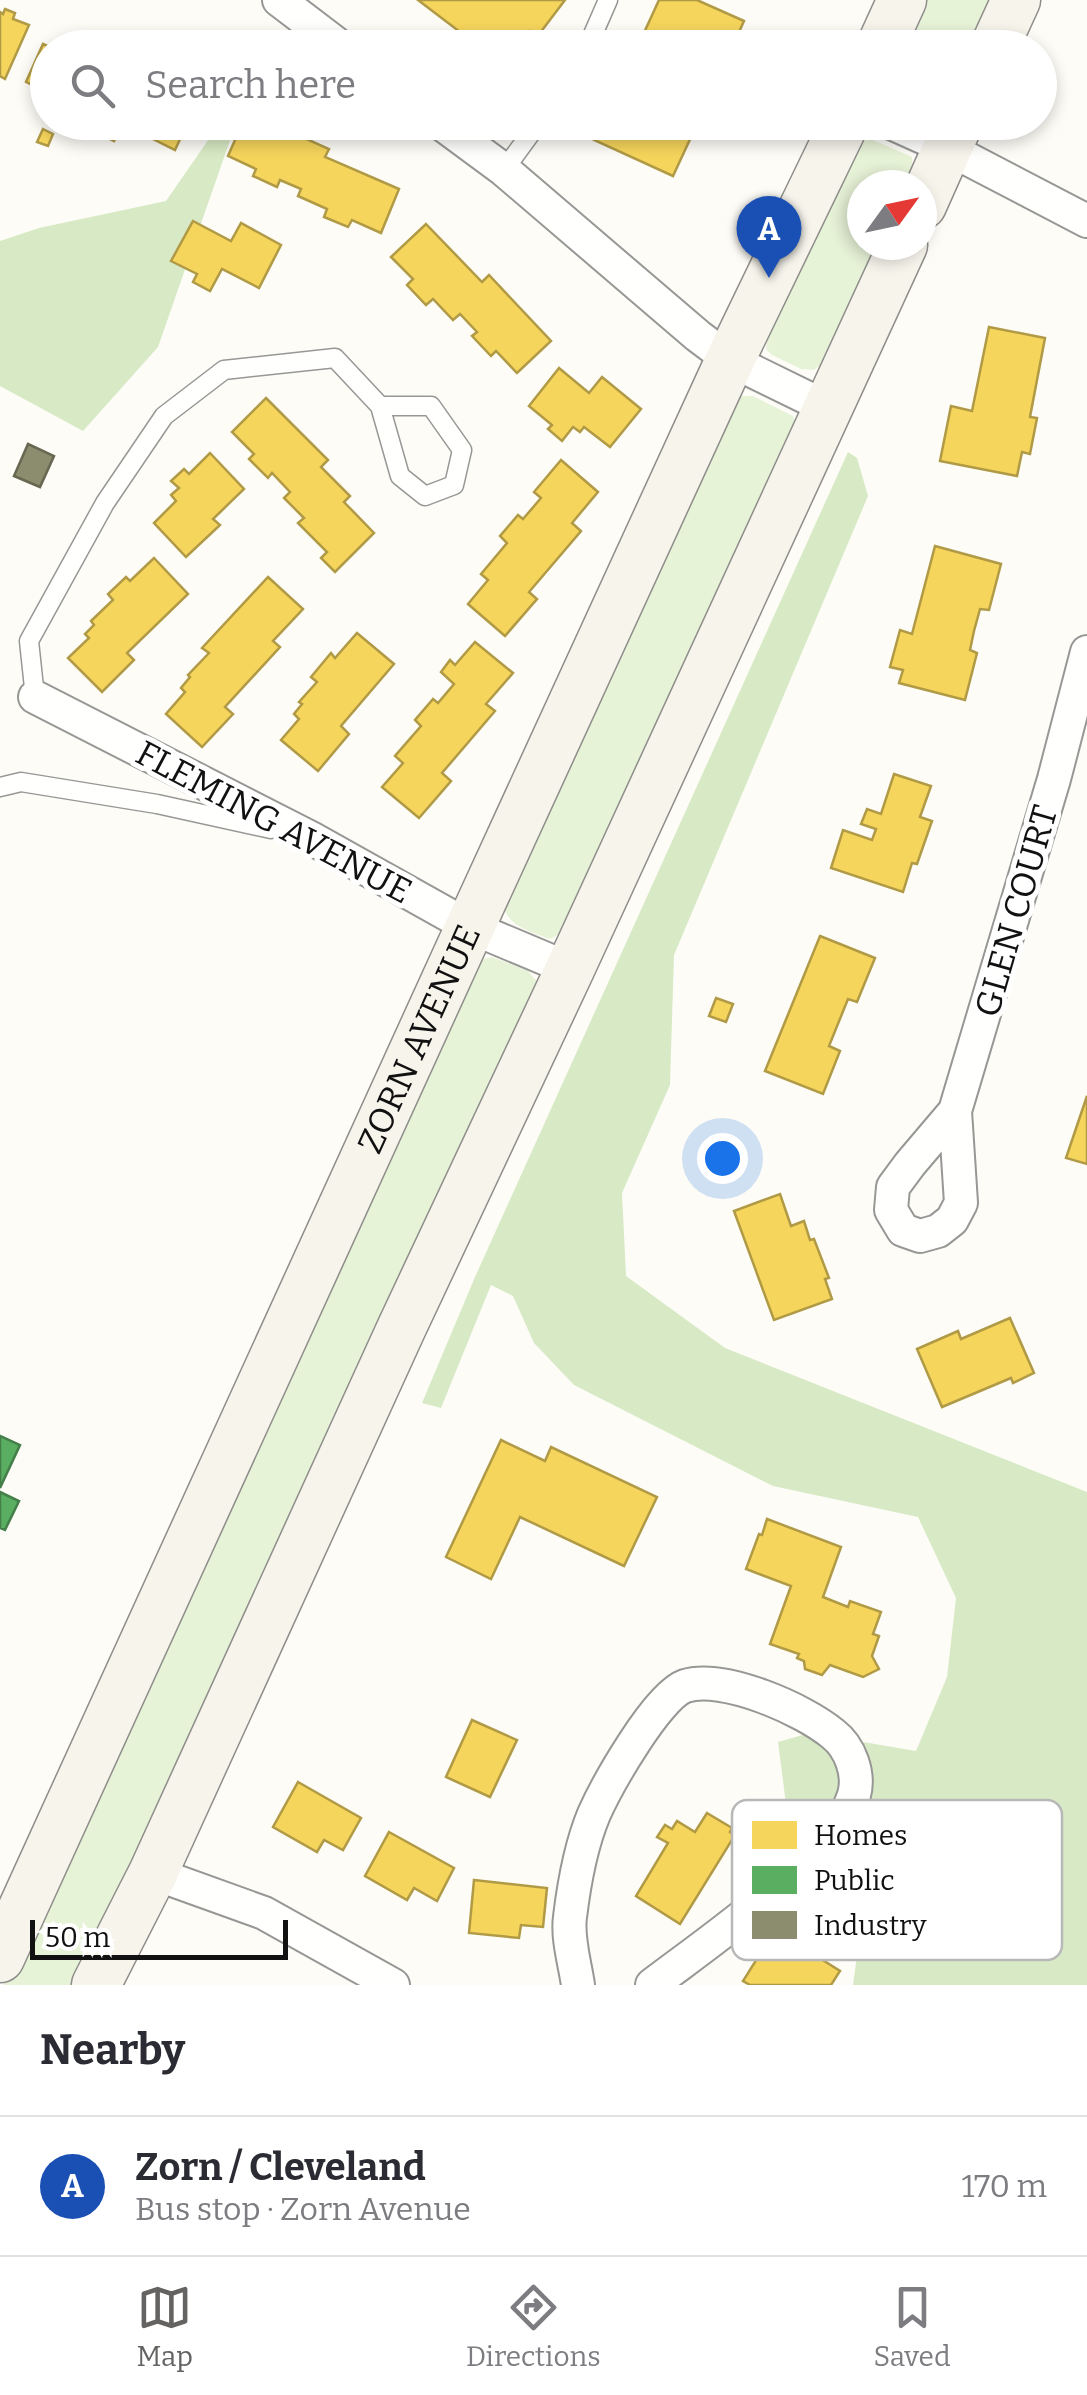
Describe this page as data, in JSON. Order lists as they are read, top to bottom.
{
  "streets": {
    "main road": ["ZORN AVENUE"],
    "street": ["FLEMING AVENUE", "GLEN COURT"]
  },
  "crossings": [
    ["FLEMING AVENUE", "ZORN AVENUE"]
  ],
  "legend": ["Homes", "Public", "Industry"],
  "scale_bar": "50 m",
  "north": "top right",
  "page": {
    "search": "Search here",
    "pins": "A",
    "scale": "50 m",
    "heading": "Nearby",
    "list": [
      {
        "mark": "A",
        "name": "Zorn / Cleveland",
        "note": "Bus stop · Zorn Avenue",
        "value": "170 m"
      }
    ],
    "nav": ["Map", "Directions", "Saved"]
  }
}
